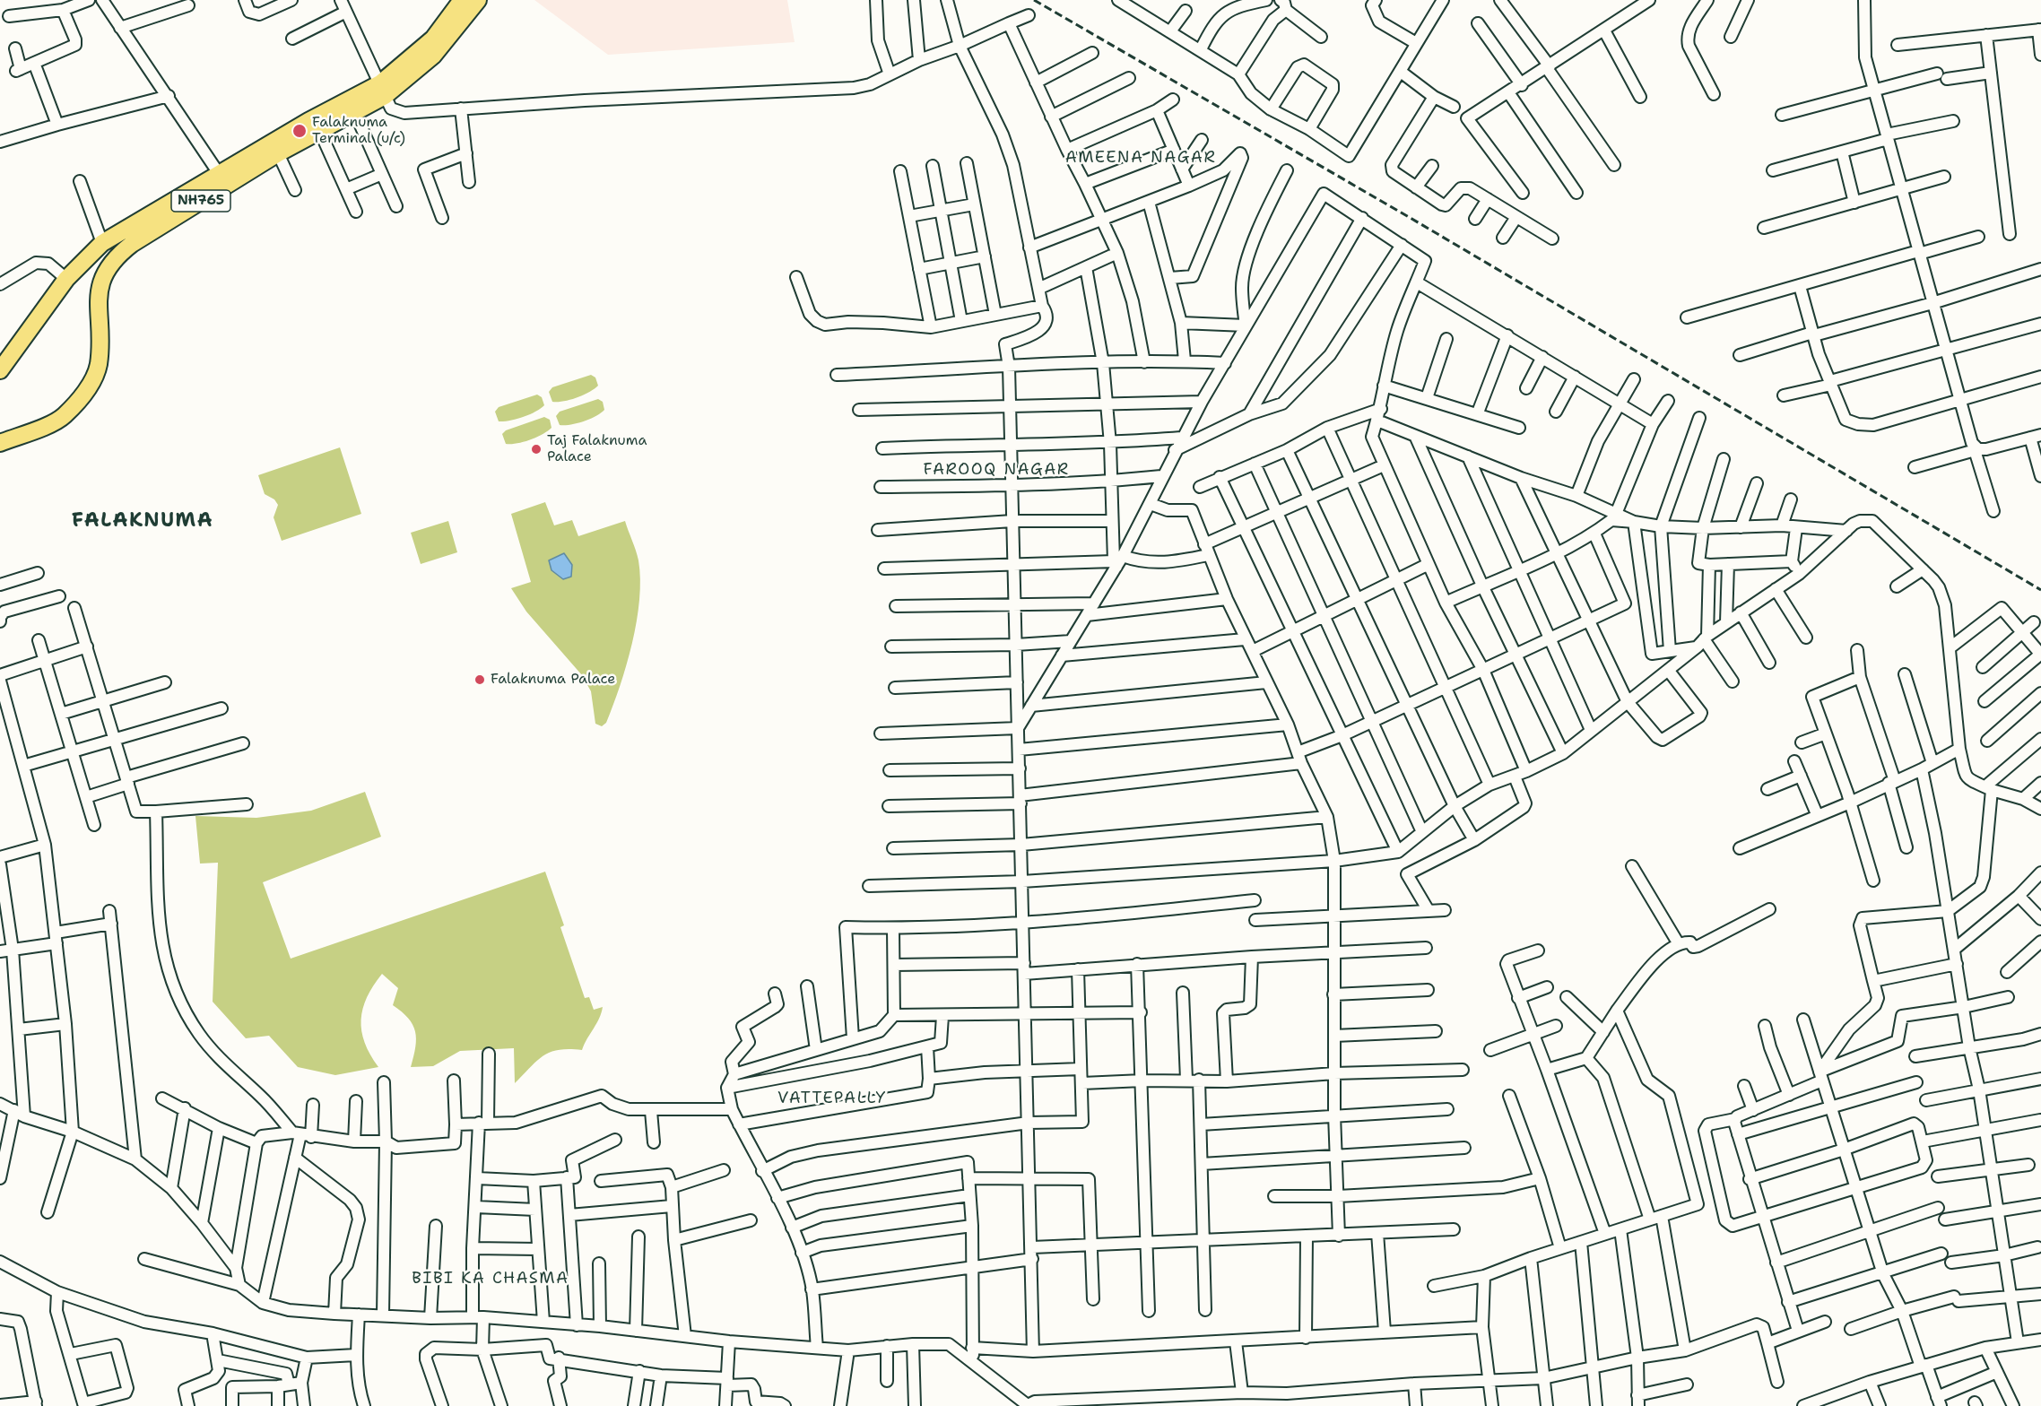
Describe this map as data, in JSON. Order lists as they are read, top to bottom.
{
  "streets": {
    "highway": ["NH765"]
  },
  "districts": [
    "AMEENA NAGAR",
    "FAROOQ NAGAR",
    "FALAKNUMA",
    "VATTEPALLY",
    "BIBI KA CHASMA"
  ],
  "places": ["Falaknuma Terminal (u/c)", "Taj Falaknuma Palace", "Falaknuma Palace"]
}
